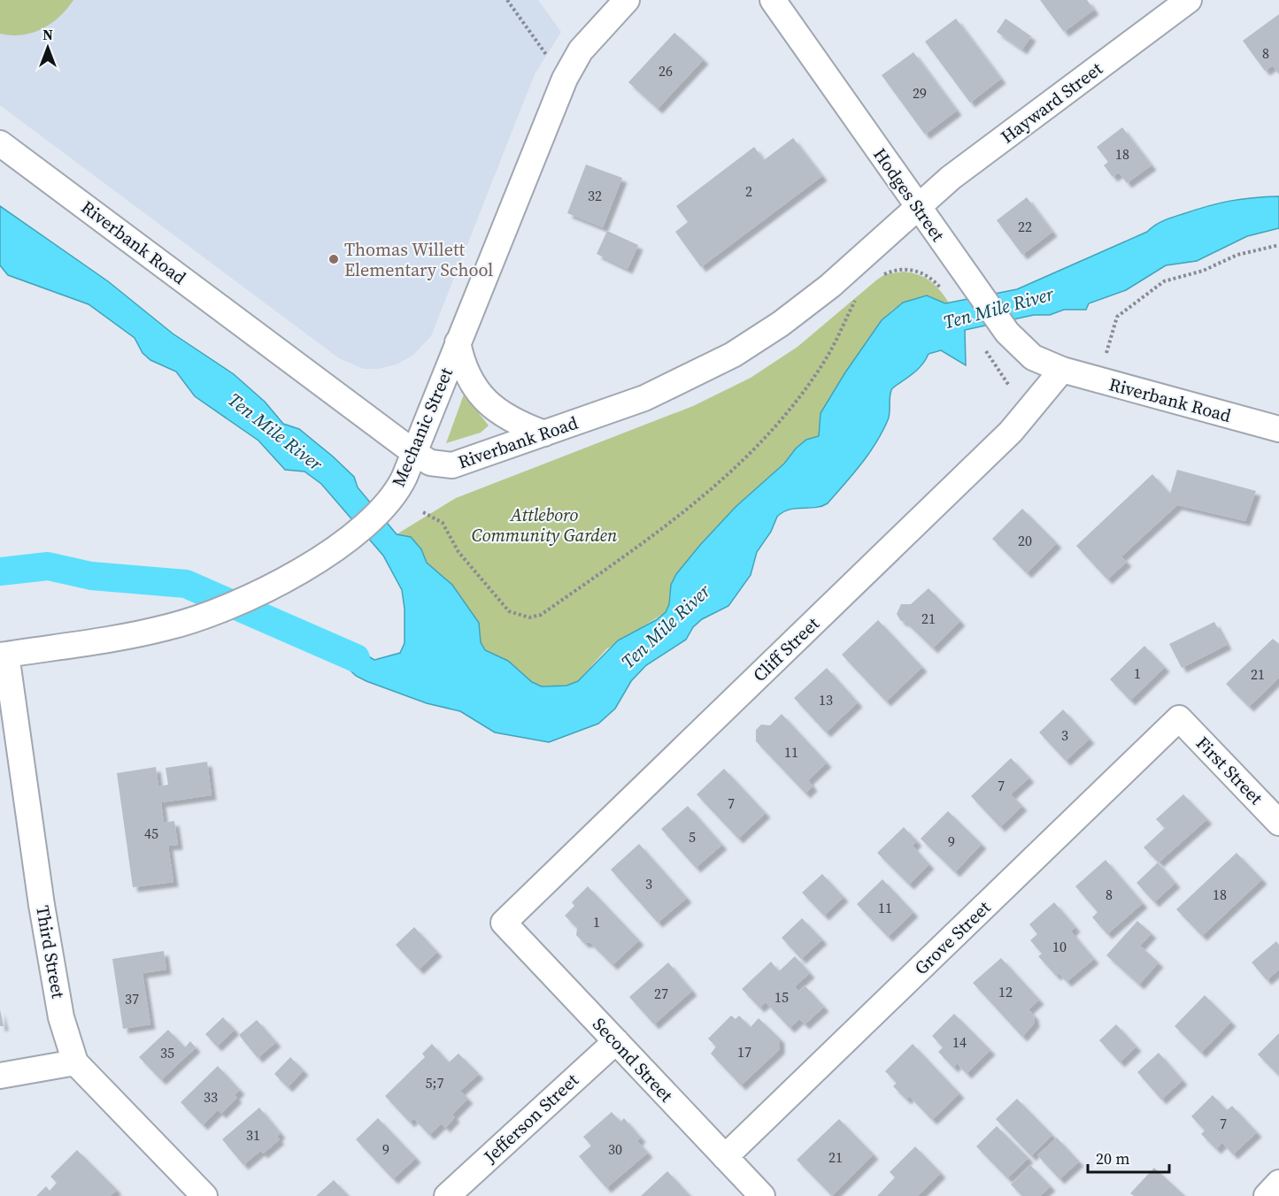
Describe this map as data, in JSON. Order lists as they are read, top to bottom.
{
  "streets": {
    "street": [
      "Hayward Street",
      "Hodges Street",
      "Riverbank Road",
      "Mechanic Street",
      "Cliff Street",
      "First Street",
      "Grove Street",
      "Third Street",
      "Second Street",
      "Jefferson Street"
    ]
  },
  "crossings": [
    ["Hayward Street", "Hodges Street"],
    ["Hayward Street", "Riverbank Road"],
    ["Hodges Street", "Riverbank Road"],
    ["Hodges Street", "Cliff Street"],
    ["Riverbank Road", "Mechanic Street"],
    ["Riverbank Road", "Cliff Street"],
    ["Mechanic Street", "Third Street"],
    ["Cliff Street", "Second Street"],
    ["First Street", "Grove Street"],
    ["Grove Street", "Second Street"],
    ["Second Street", "Jefferson Street"]
  ],
  "water": ["Ten Mile River"],
  "parks": ["Attleboro Community Garden"],
  "places": ["Thomas Willett Elementary School"],
  "house_numbers": [
    "8",
    "26",
    "29",
    "18",
    "2",
    "32",
    "22",
    "20",
    "21",
    "1",
    "21",
    "13",
    "3",
    "11",
    "7",
    "7",
    "45",
    "5",
    "9",
    "3",
    "8",
    "18",
    "11",
    "1",
    "10",
    "12",
    "27",
    "15",
    "37",
    "14",
    "17",
    "35",
    "5;7",
    "33",
    "7",
    "31",
    "9",
    "30",
    "21"
  ],
  "scale_bar": "20 m",
  "north": "top"
}
